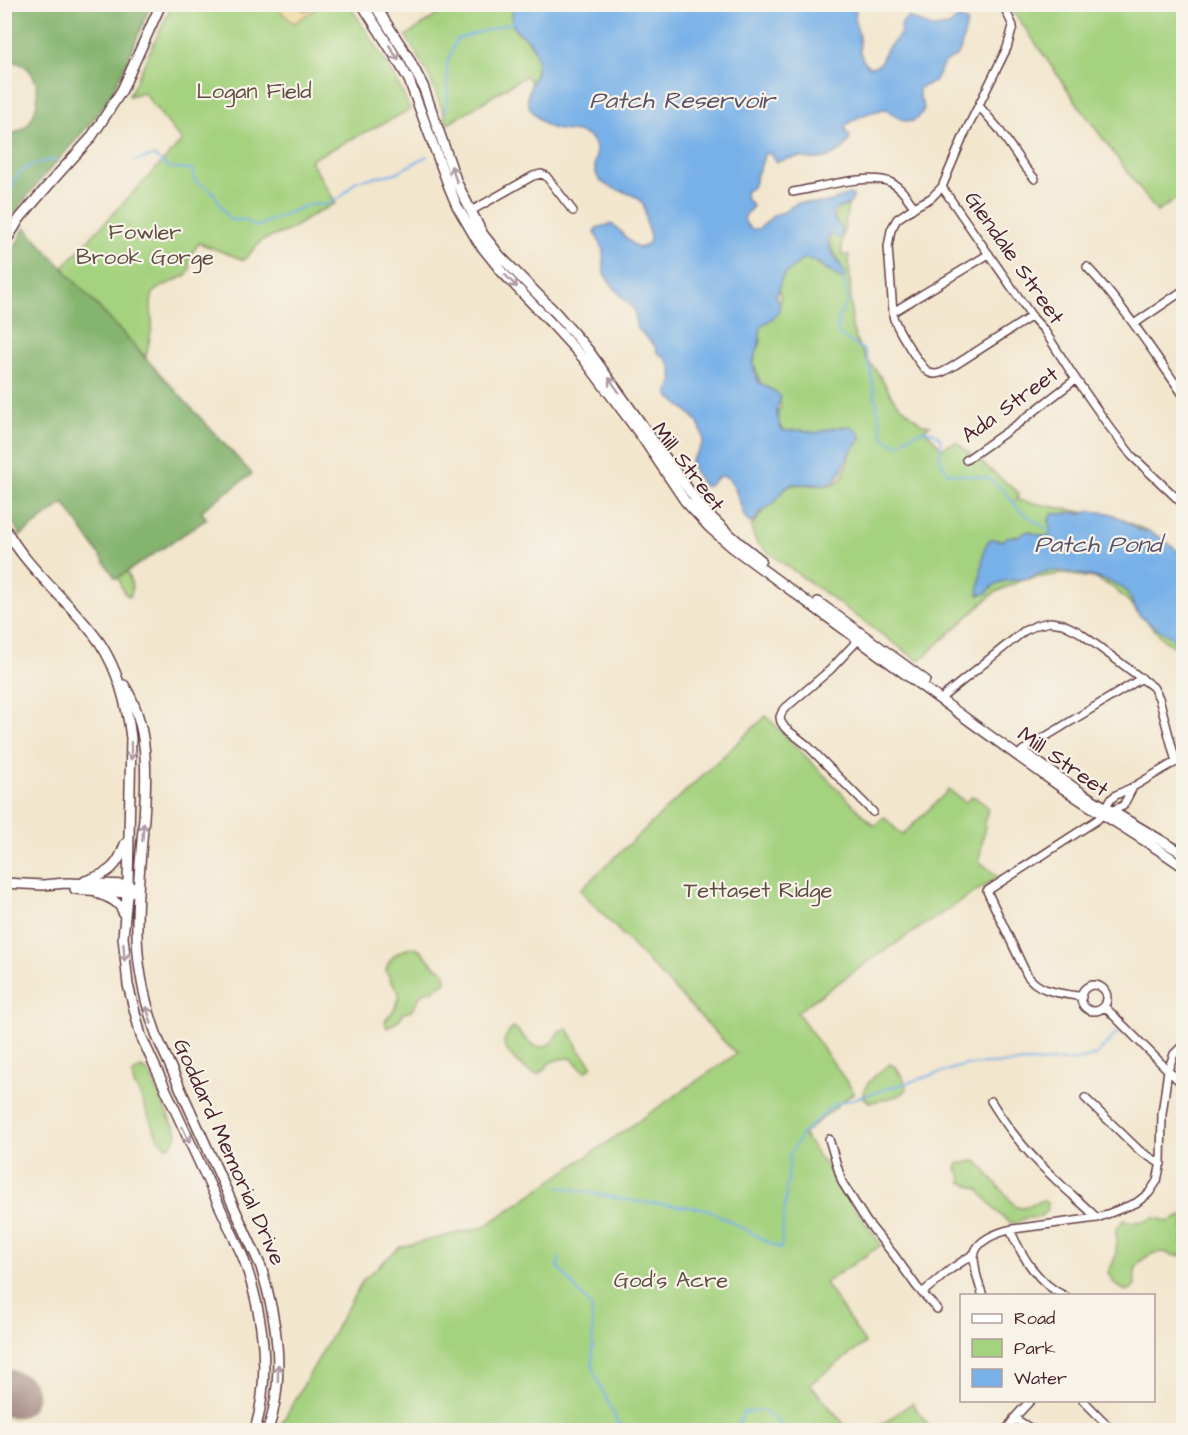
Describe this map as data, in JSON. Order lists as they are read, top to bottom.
{
  "streets": {
    "main road": ["Mill Street", "Goddard Memorial Drive"],
    "street": ["Glendale Street", "Ada Street"]
  },
  "crossings": [
    ["Glendale Street", "Ada Street"]
  ],
  "water": ["Patch Reservoir", "Patch Pond"],
  "parks": [
    "Logan Field",
    "Fowler Brook Gorge",
    "Tettaset Ridge",
    "God's Acre"
  ],
  "legend": ["Road", "Park", "Water"]
}
